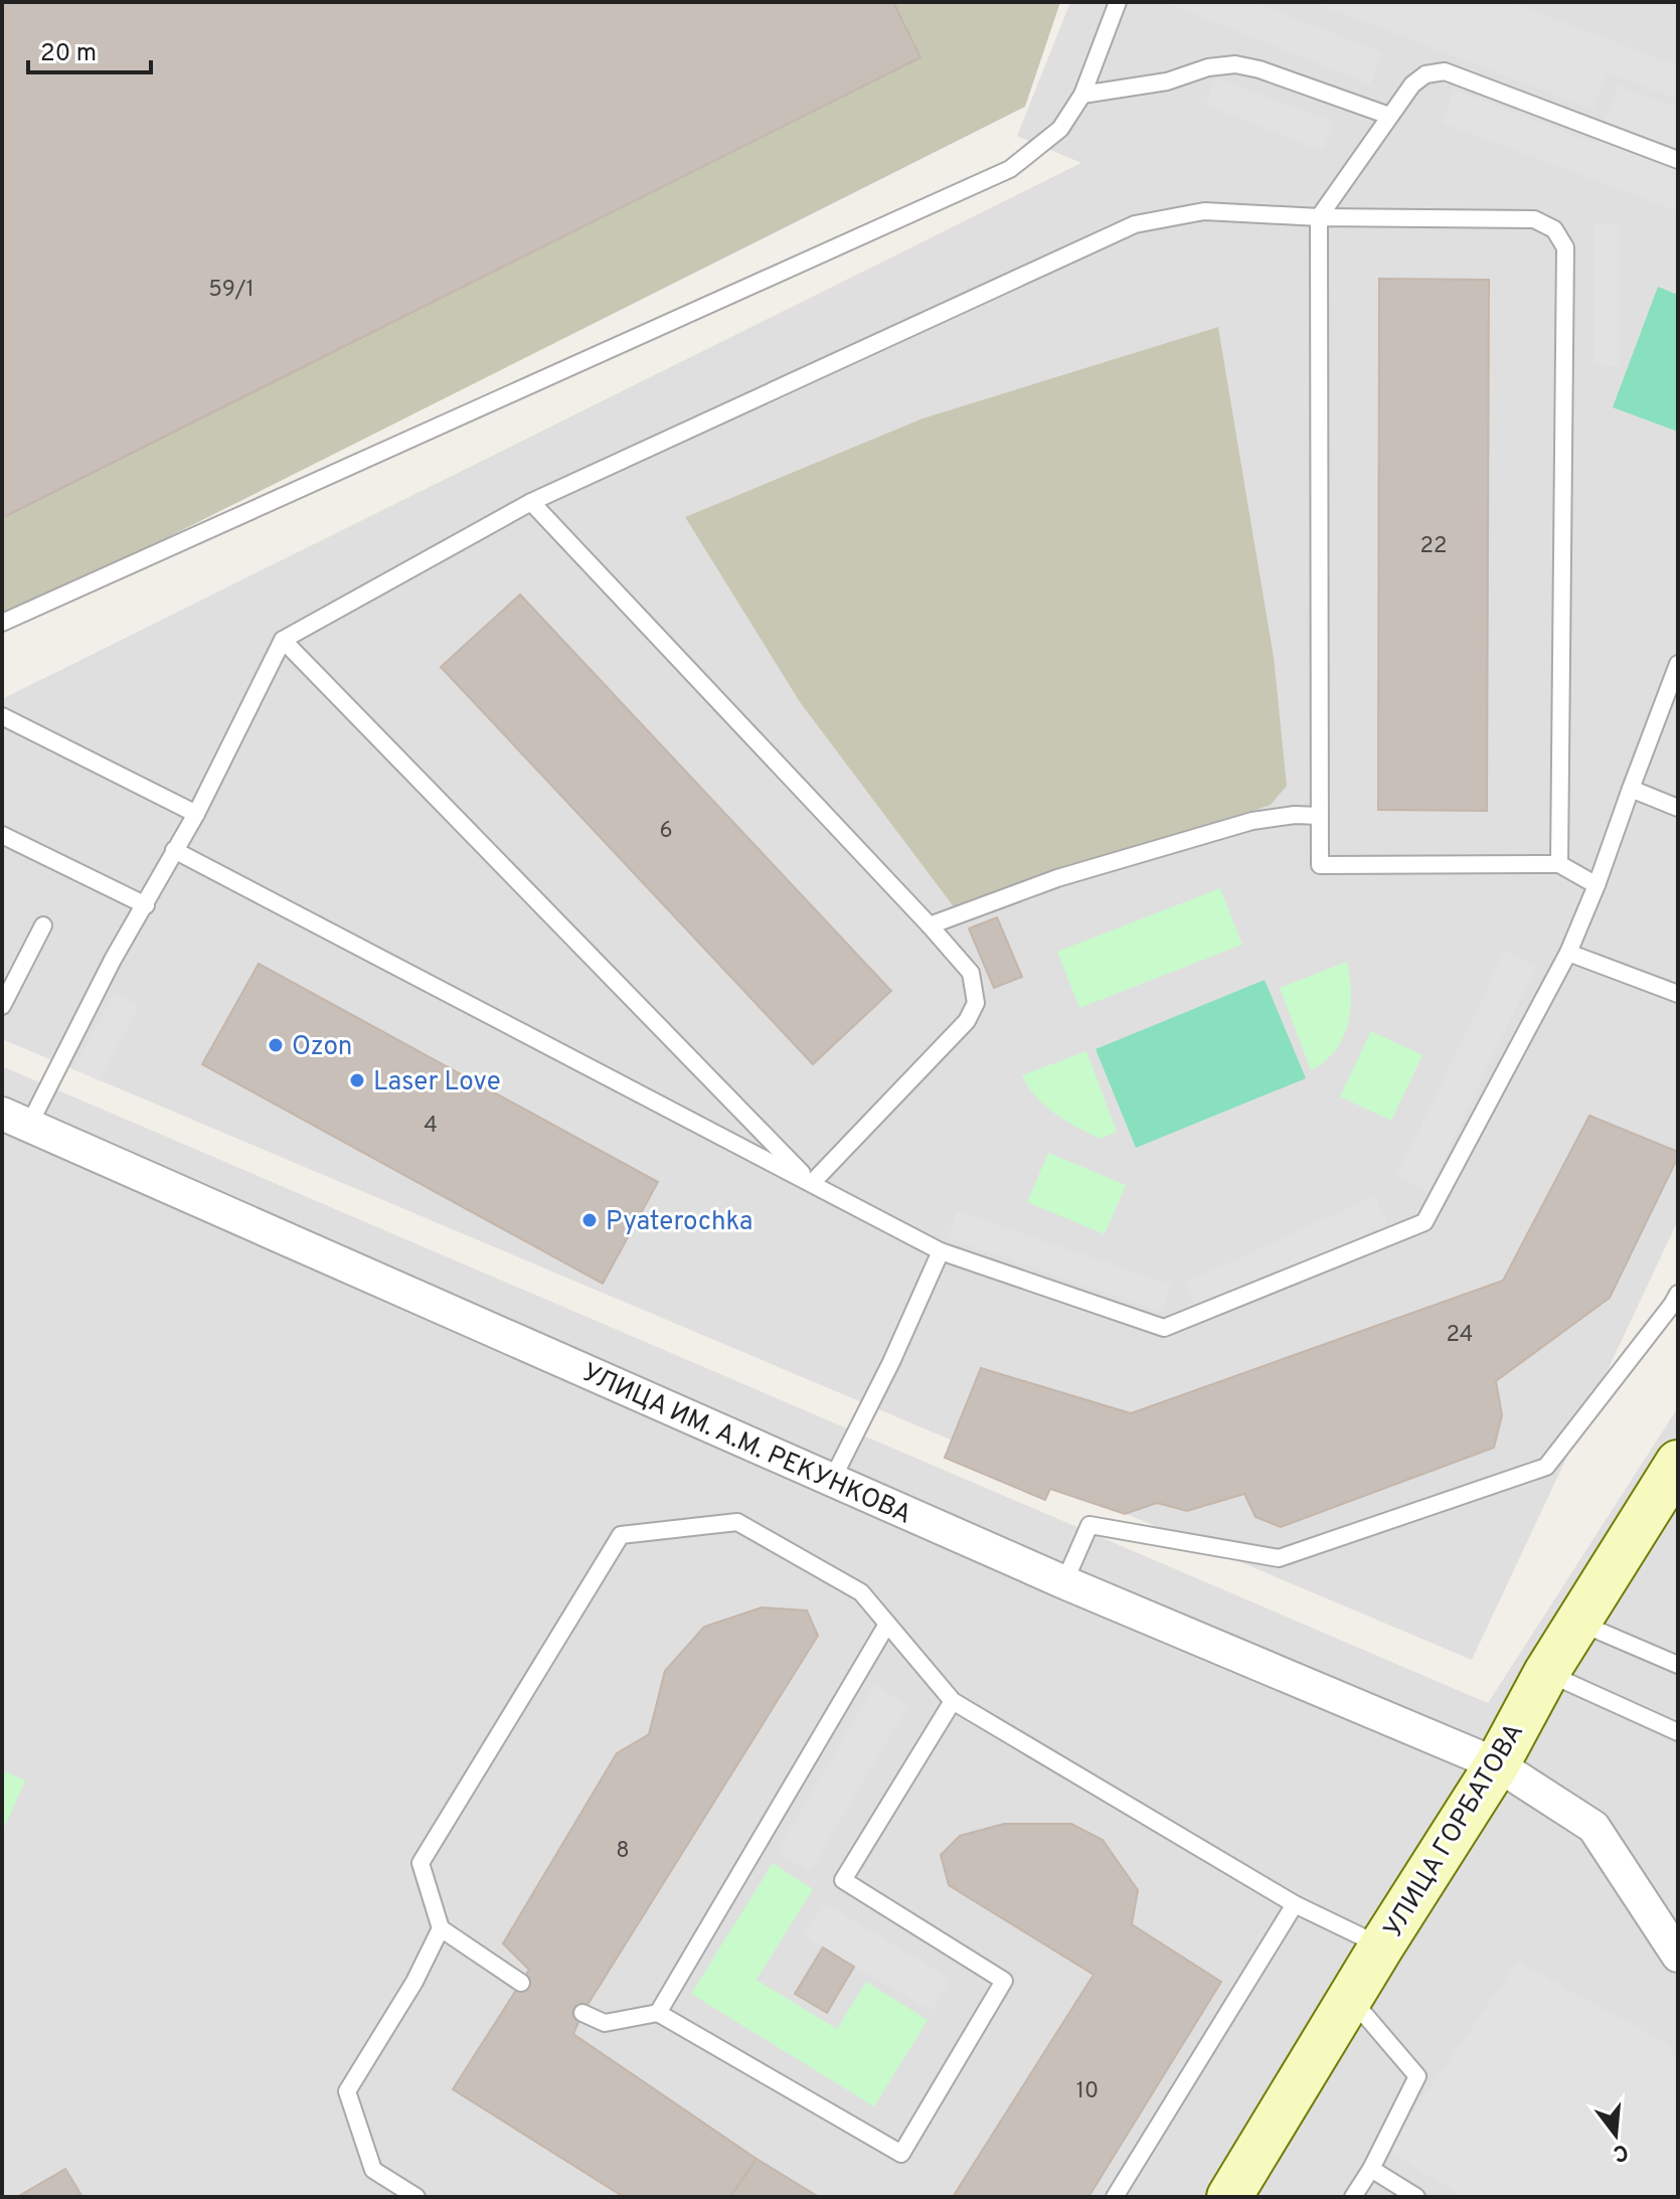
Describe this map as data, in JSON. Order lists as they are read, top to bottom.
{
  "streets": {
    "main road": ["УЛИЦА ГОРБАТОВА"],
    "street": ["УЛИЦА ИМ. А.М. РЕКУНКОВА"]
  },
  "crossings": [
    ["УЛИЦА ИМ. А.М. РЕКУНКОВА", "УЛИЦА ГОРБАТОВА"]
  ],
  "places": ["Ozon", "Laser Love", "Pyaterochka"],
  "house_numbers": [
    "59/1",
    "22",
    "6",
    "4",
    "24",
    "8",
    "10"
  ],
  "scale_bar": "20 m",
  "north": "bottom"
}
